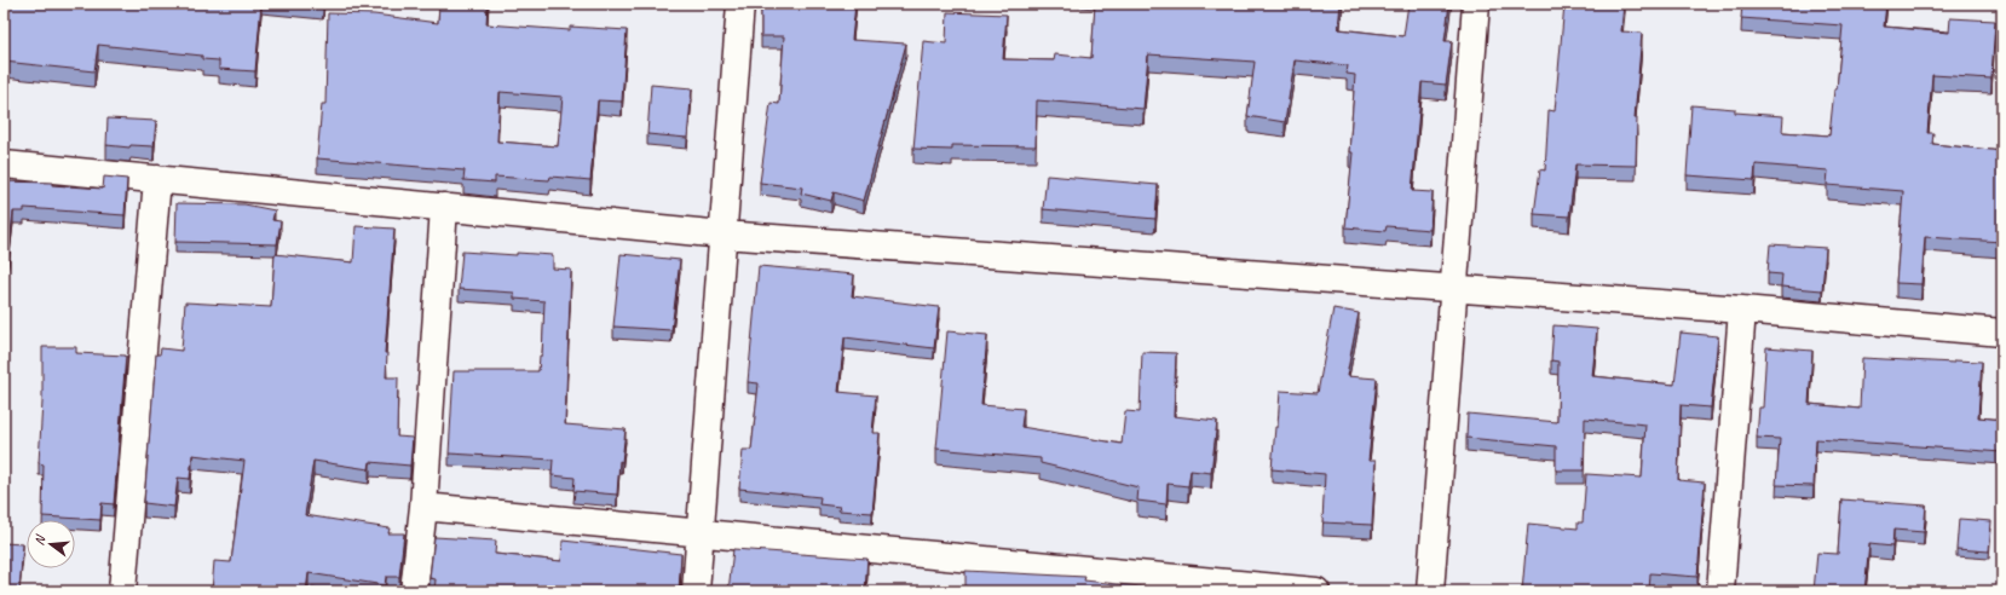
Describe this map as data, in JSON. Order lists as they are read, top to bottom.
{
  "north": "left"
}
